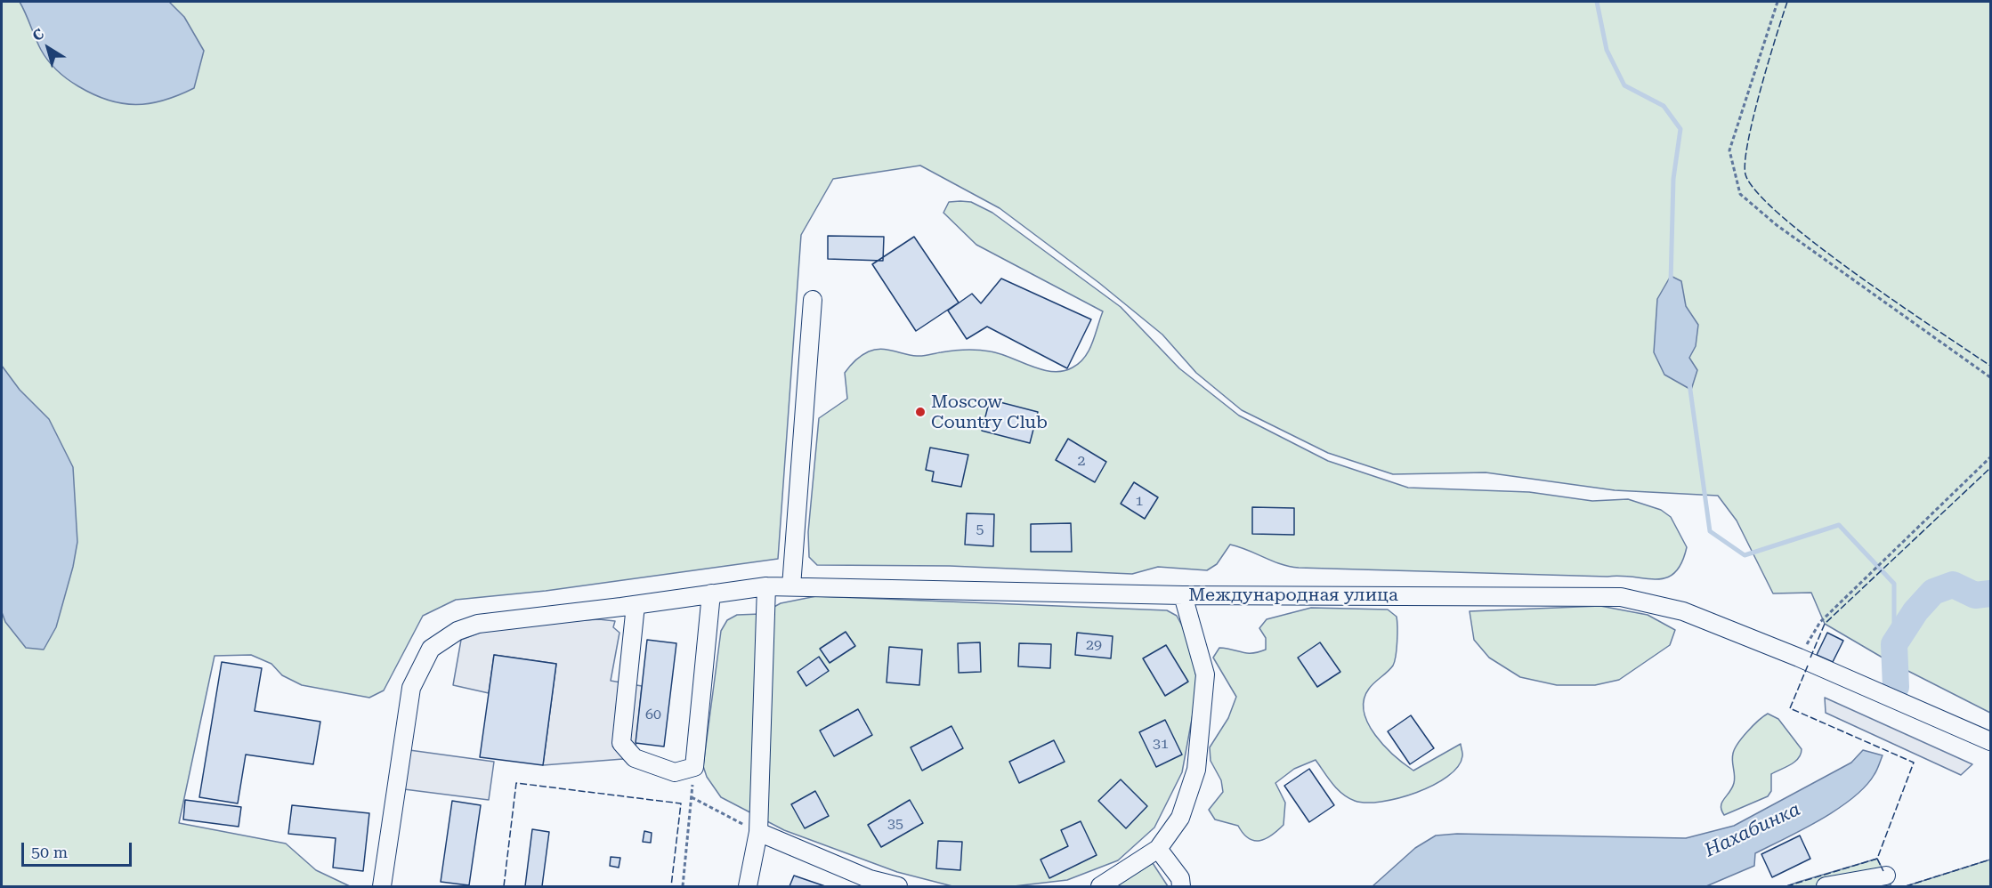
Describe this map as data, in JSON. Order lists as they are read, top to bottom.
{
  "streets": {
    "street": ["Международная улица"]
  },
  "water": ["Нахабинка"],
  "places": ["Moscow Country Club"],
  "house_numbers": [
    "2",
    "1",
    "5",
    "29",
    "60",
    "31",
    "35"
  ],
  "scale_bar": "50 m",
  "north": "top left"
}
